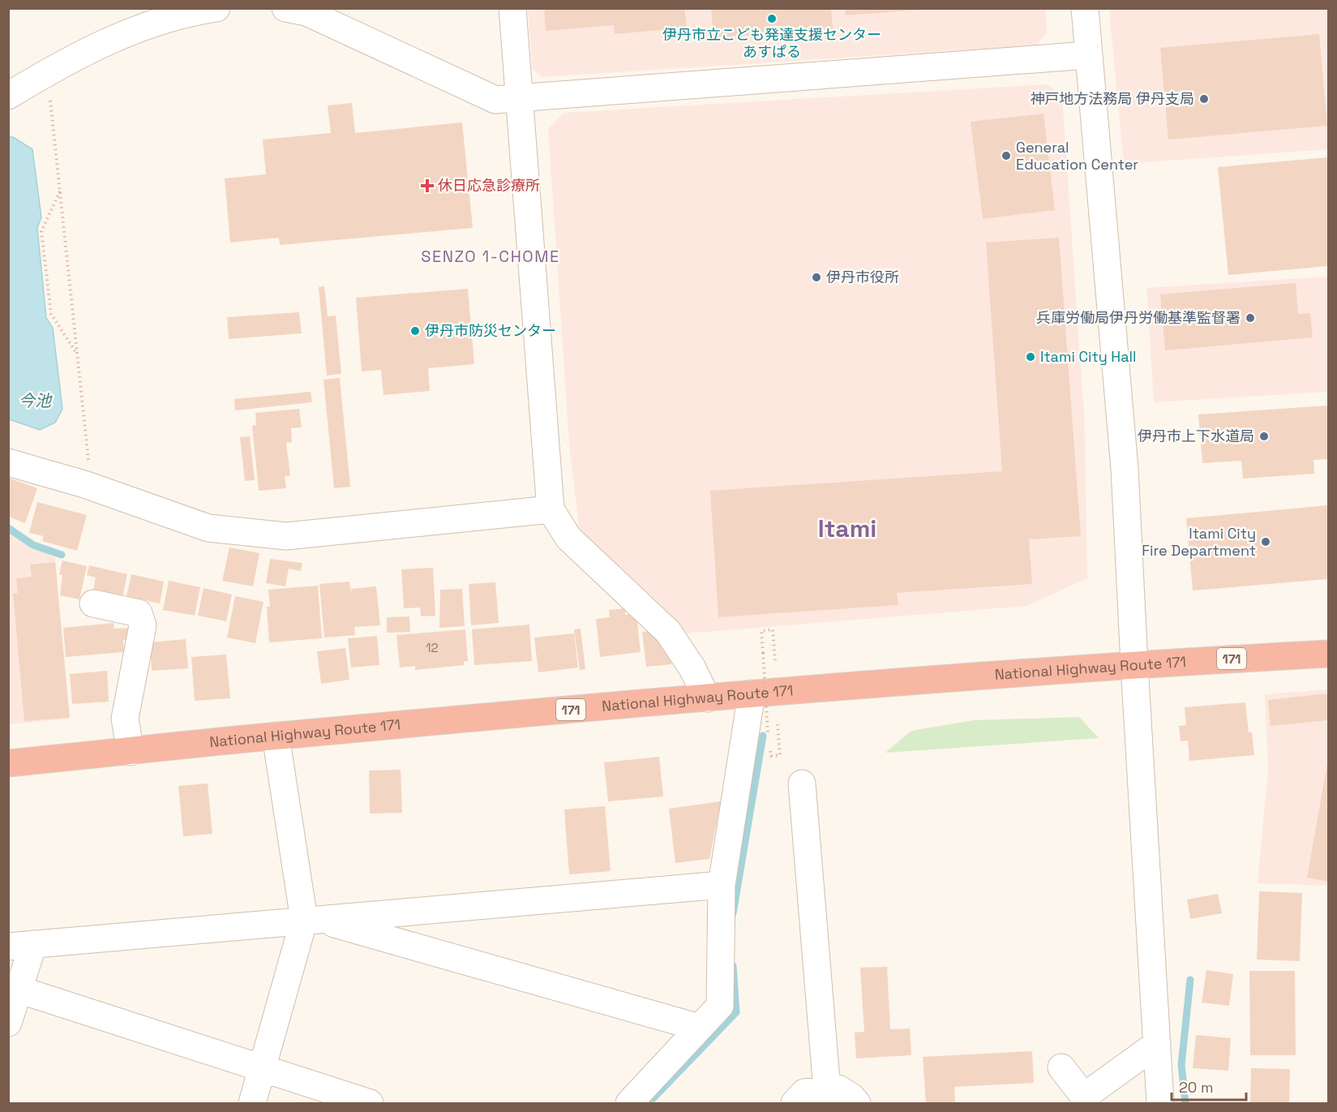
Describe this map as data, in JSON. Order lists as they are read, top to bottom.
{
  "streets": {
    "highway": ["171", "National Highway Route 171"]
  },
  "districts": ["SENZO 1-CHOME", "Itami"],
  "water": ["今池"],
  "places": {
    "other": [
      "伊丹市立こども発達支援センター あすぱる",
      "神戸地方法務局 伊丹支局",
      "General Education Center",
      "伊丹市役所",
      "兵庫労働局伊丹労働基準監督署",
      "伊丹市防災センター",
      "Itami City Hall",
      "伊丹市上下水道局",
      "Itami City Fire Department"
    ],
    "health": ["休日応急診療所"]
  },
  "house_numbers": ["12"],
  "scale_bar": "20 m"
}
